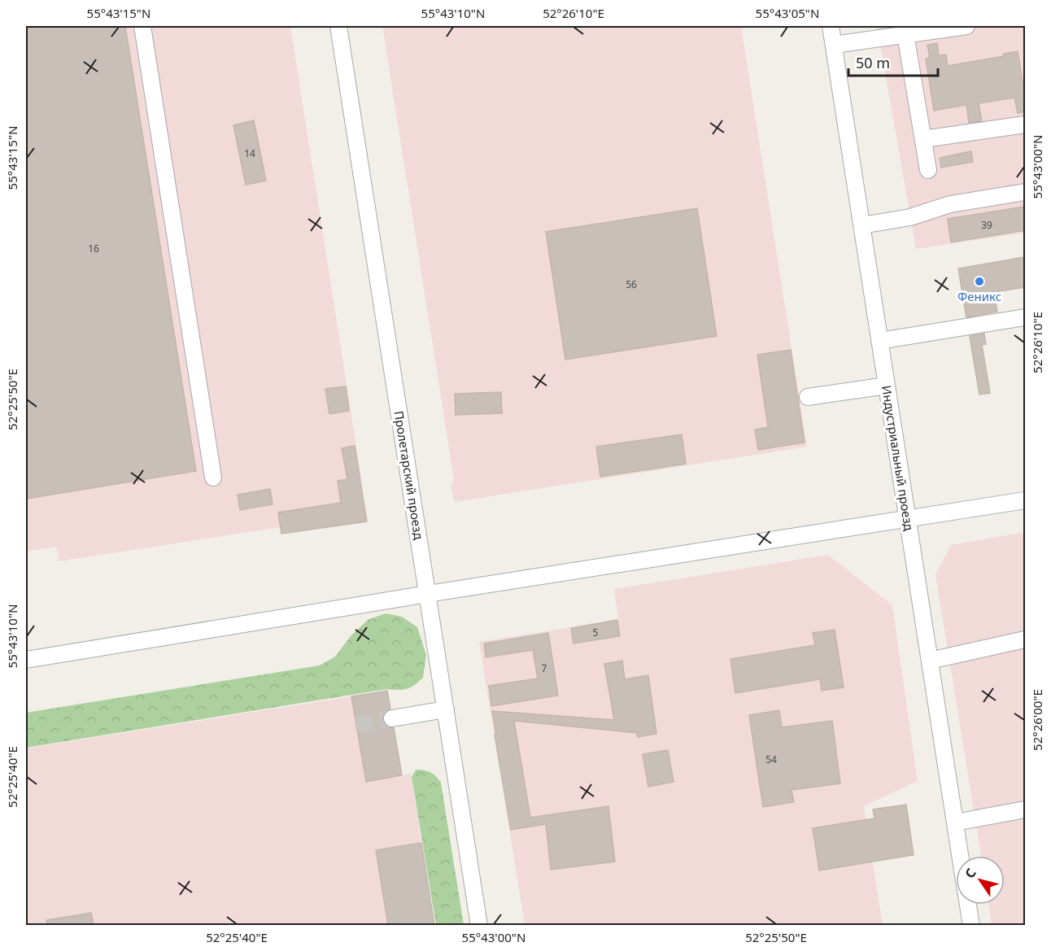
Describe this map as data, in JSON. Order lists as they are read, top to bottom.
{
  "streets": {
    "street": ["Индустриальный проезд", "Пролетарский проезд"]
  },
  "places": ["Феникс"],
  "house_numbers": [
    "14",
    "39",
    "16",
    "56",
    "5",
    "7",
    "54"
  ],
  "scale_bar": "50 m",
  "north": "top left",
  "coordinates": [
    "55°43'15\"N",
    "55°43'10\"N",
    "52°26'10\"E",
    "55°43'05\"N",
    "55°43'00\"N",
    "52°25'50\"E",
    "52°26'00\"E",
    "52°25'40\"E"
  ]
}
